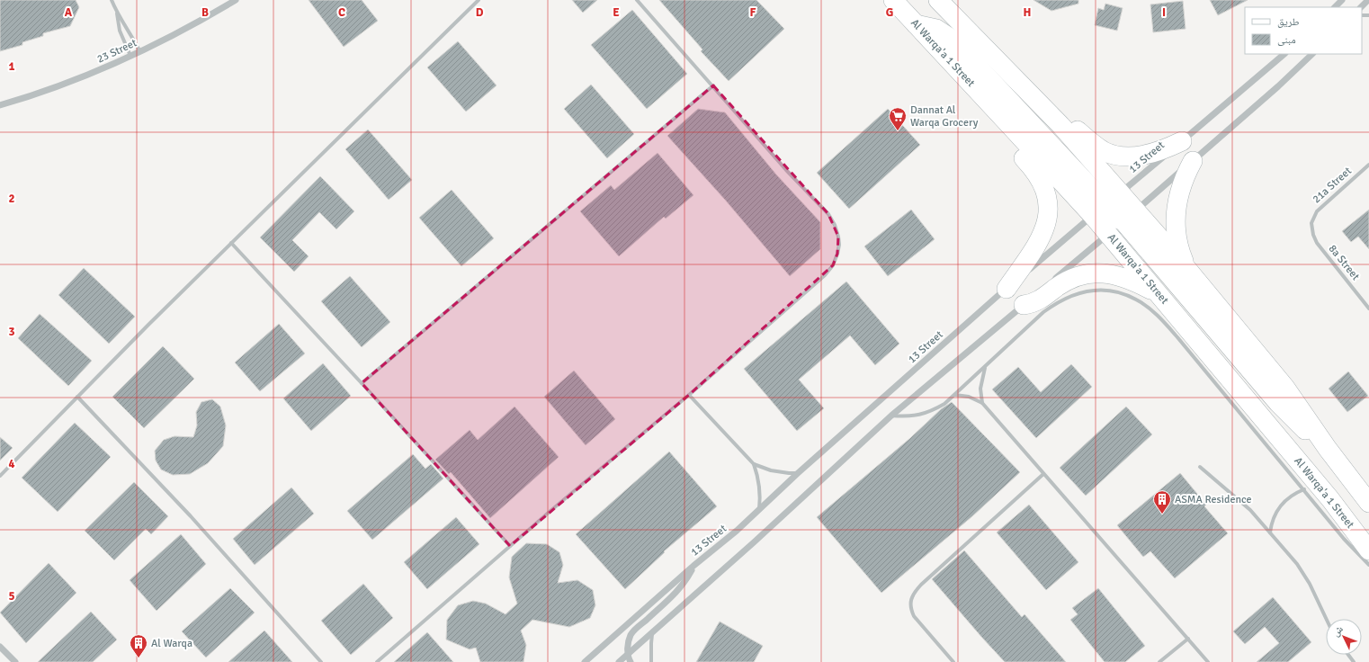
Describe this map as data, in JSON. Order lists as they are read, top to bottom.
{
  "streets": {
    "main road": ["Al Warqa'a 1 Street"],
    "street": [
      "23 Street",
      "13 Street",
      "21a Street",
      "8a Street"
    ]
  },
  "crossings": [
    ["Al Warqa'a 1 Street", "13 Street"],
    ["21a Street", "8a Street"]
  ],
  "places": {
    "supermarket": ["Dannat Al Warqa Grocery"],
    "building": ["ASMA Residence", "Al Warqa"]
  },
  "legend": ["طريق", "مبنى"],
  "north": "top left",
  "grid": {
    "columns": [
      "A",
      "B",
      "C",
      "D",
      "E",
      "F",
      "G",
      "H",
      "I"
    ],
    "rows": [
      "1",
      "2",
      "3",
      "4",
      "5"
    ]
  }
}
